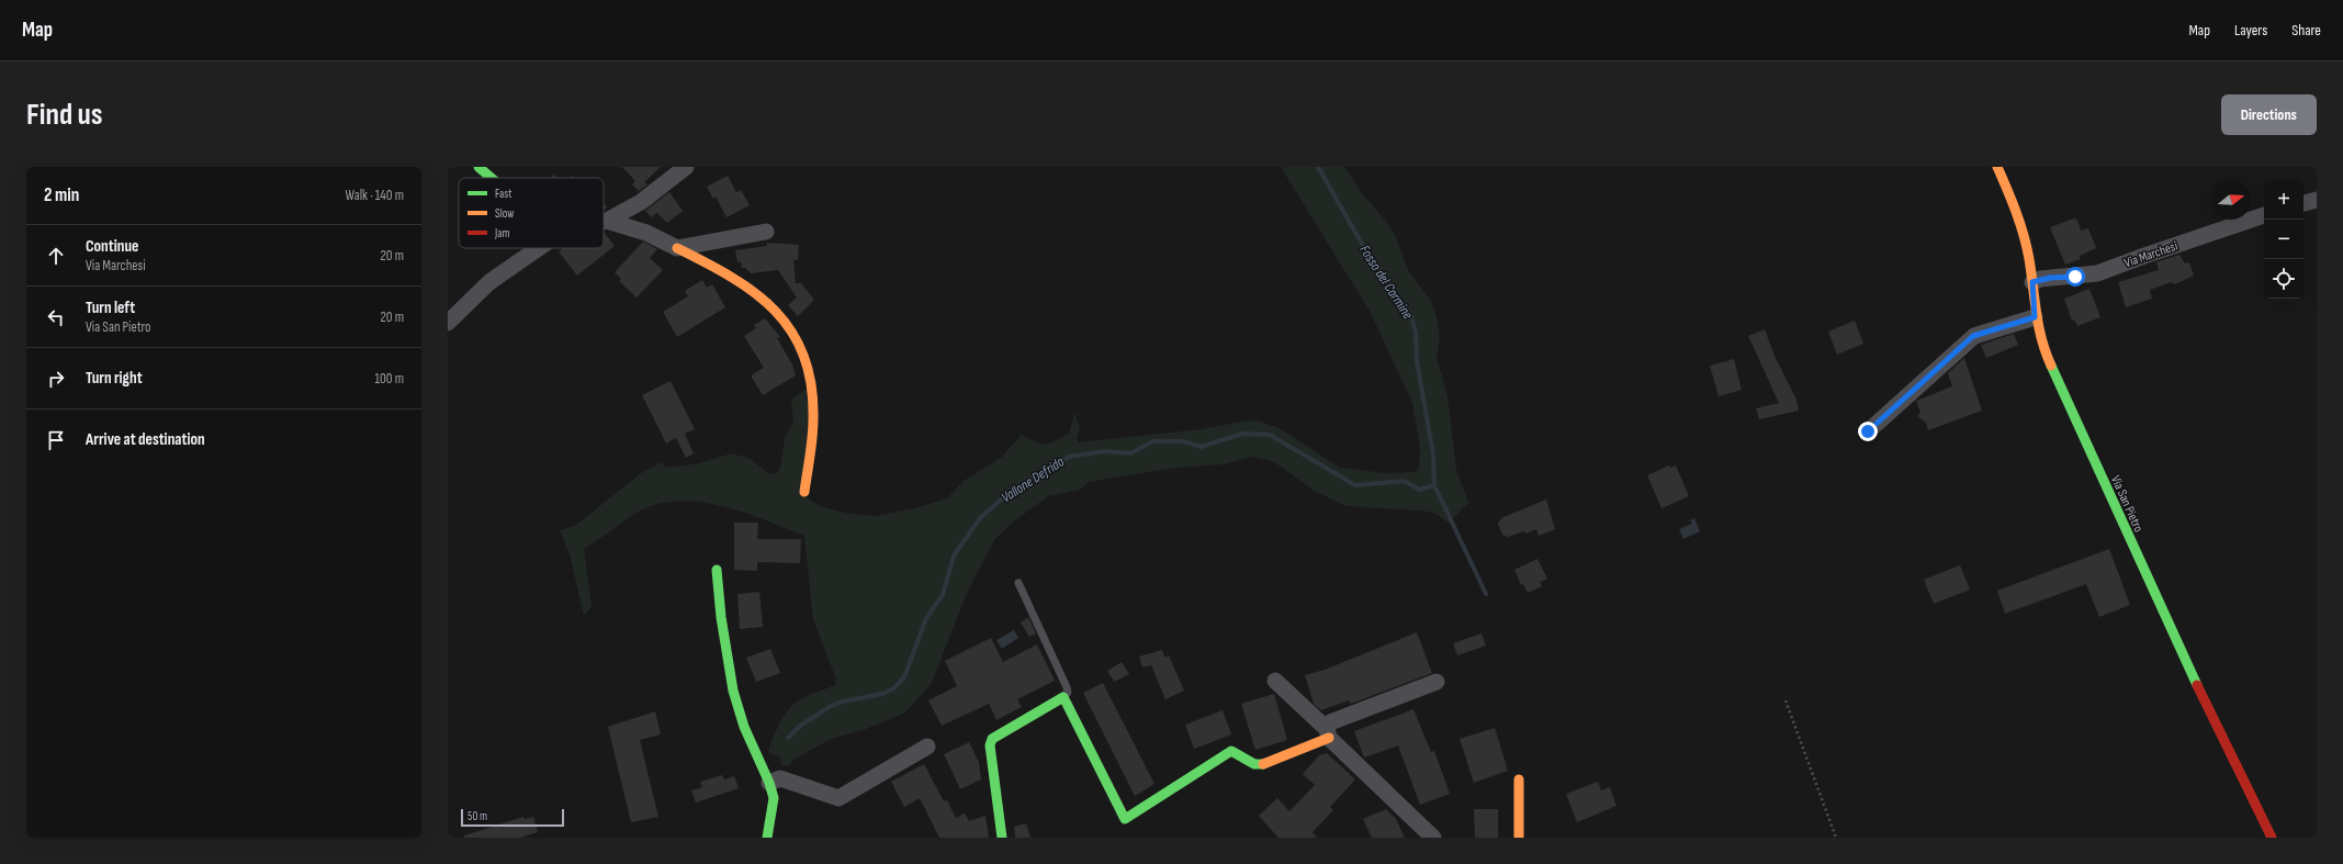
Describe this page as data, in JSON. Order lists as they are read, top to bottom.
{
  "streets": {
    "street": ["Via Marchesi", "Via San Pietro"]
  },
  "crossings": [
    ["Via Marchesi", "Via San Pietro"]
  ],
  "water": ["Fosso del Carmine", "Vallone Defrido"],
  "legend": ["Fast", "Slow", "Jam"],
  "scale_bar": "50 m",
  "north": "right",
  "page": {
    "header": "Map",
    "nav": ["Map", "Layers", "Share"],
    "buttons": "Directions",
    "title": "Find us",
    "heading": ["2 min", "Walk · 140 m"],
    "map_buttons": ["+", "−"],
    "list": [
      ["Continue", "Via Marchesi", "20 m"],
      ["Turn left", "Via San Pietro", "20 m"],
      ["Turn right", "100 m"],
      "Arrive at destination"
    ],
    "scale": "50 m"
  }
}
